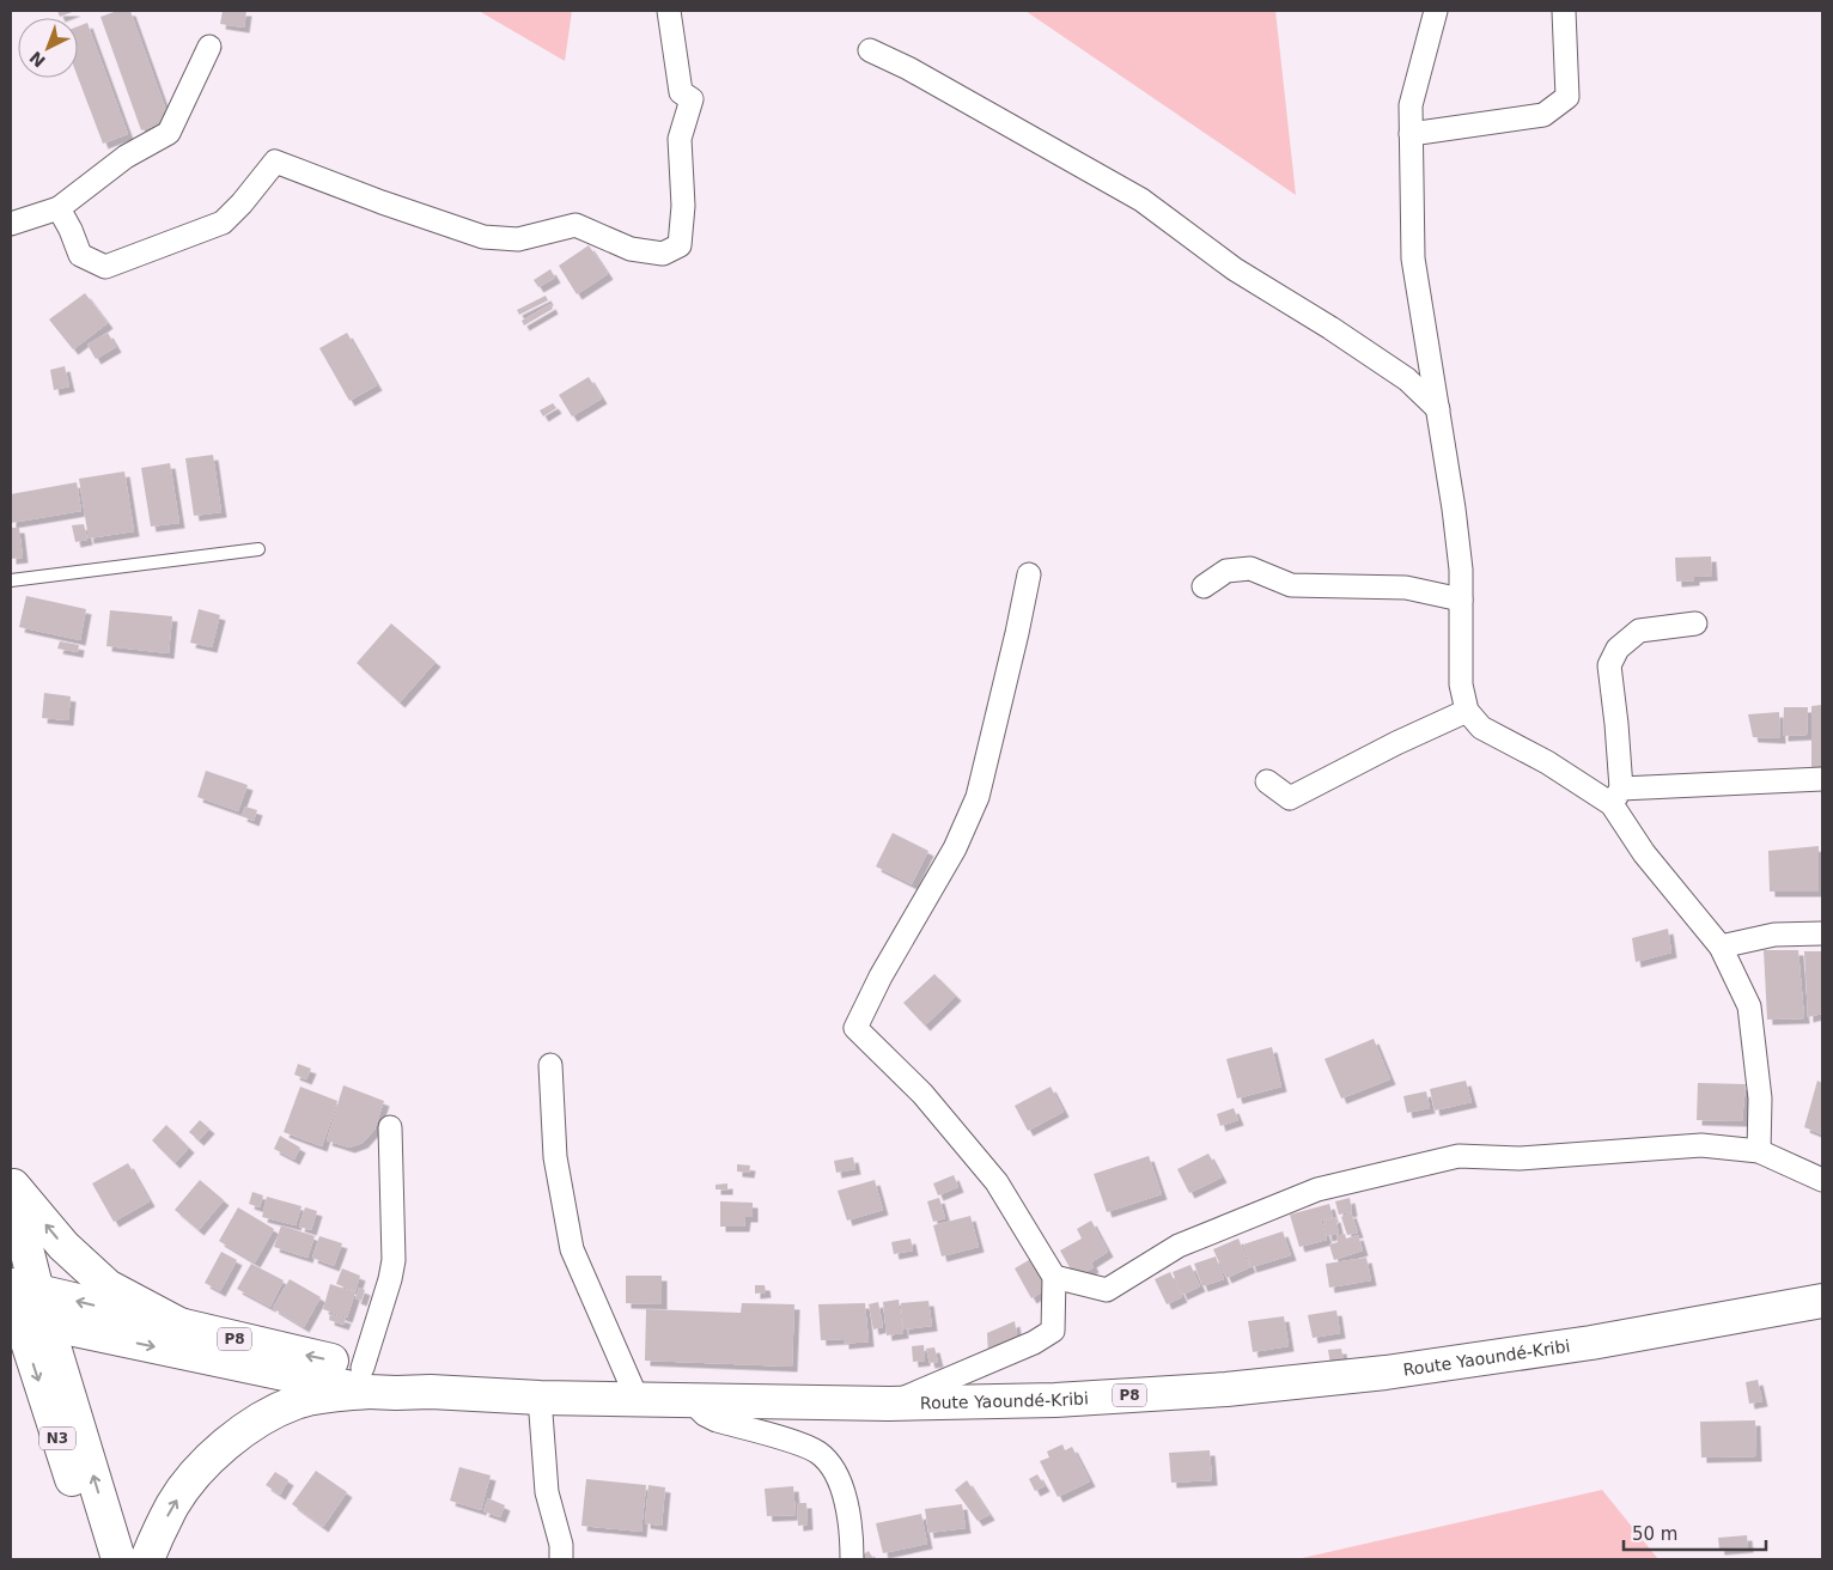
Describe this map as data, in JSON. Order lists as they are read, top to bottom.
{
  "streets": {
    "main road": ["P8", "Route Yaoundé-Kribi", "N3"]
  },
  "crossings": [
    ["P8", "Route Yaoundé-Kribi"],
    ["P8", "N3"]
  ],
  "scale_bar": "50 m",
  "north": "bottom left"
}
